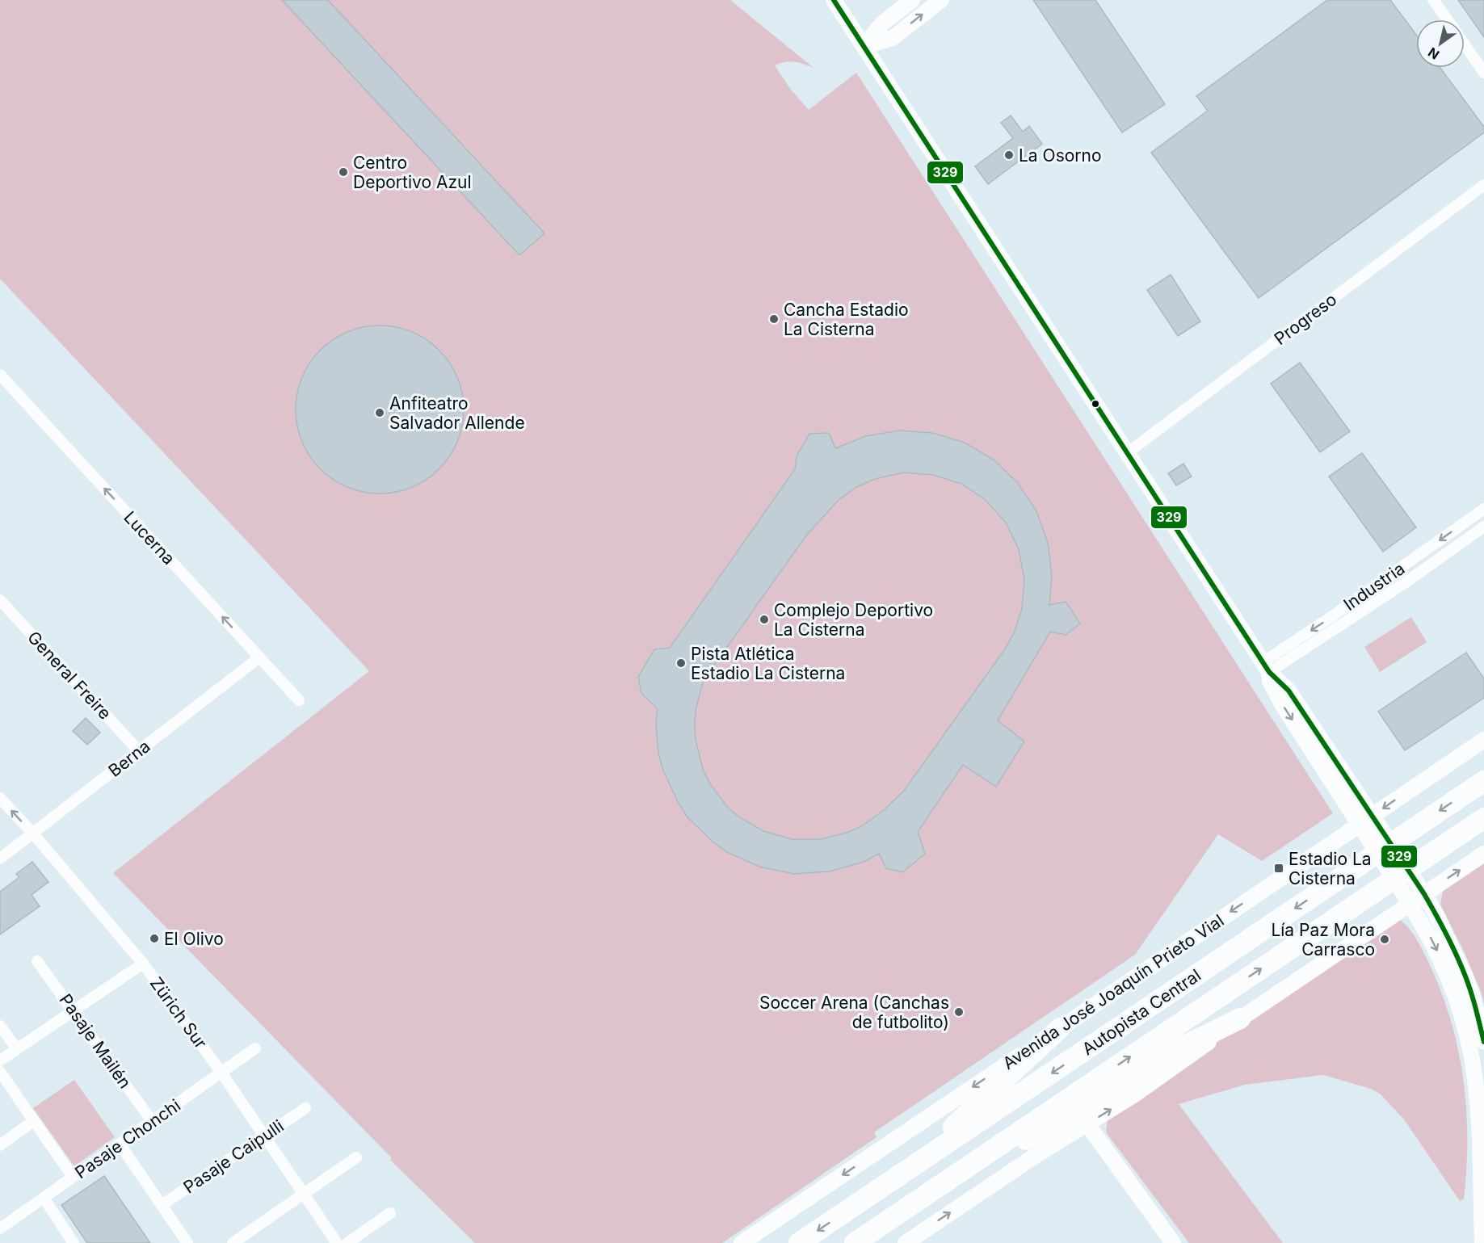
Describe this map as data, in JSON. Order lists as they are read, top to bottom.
{
  "streets": {
    "highway": ["Autopista Central"],
    "main road": ["Avenida José Joaquín Prieto Vial"],
    "street": [
      "Progreso",
      "Lucerna",
      "Industria",
      "General Freire",
      "Berna",
      "Zürich Sur",
      "Pasaje Mailén",
      "Pasaje Chonchi",
      "Pasaje Caipulli"
    ]
  },
  "crossings": [
    ["Lucerna", "Berna"],
    ["General Freire", "Berna"],
    ["Berna", "Zürich Sur"],
    ["Zürich Sur", "Pasaje Chonchi"],
    ["Zürich Sur", "Pasaje Caipulli"],
    ["Pasaje Mailén", "Pasaje Chonchi"]
  ],
  "one_way": ["Lucerna"],
  "places": {
    "other": [
      "La Osorno",
      "Centro Deportivo Azul",
      "Cancha Estadio La Cisterna",
      "Anfiteatro Salvador Allende",
      "Complejo Deportivo La Cisterna",
      "Pista Atlética Estadio La Cisterna",
      "El Olivo",
      "Lía Paz Mora Carrasco",
      "Soccer Arena (Canchas de futbolito)"
    ],
    "transit": ["Estadio La Cisterna"]
  },
  "lines": ["transit line 329"],
  "north": "bottom left"
}
